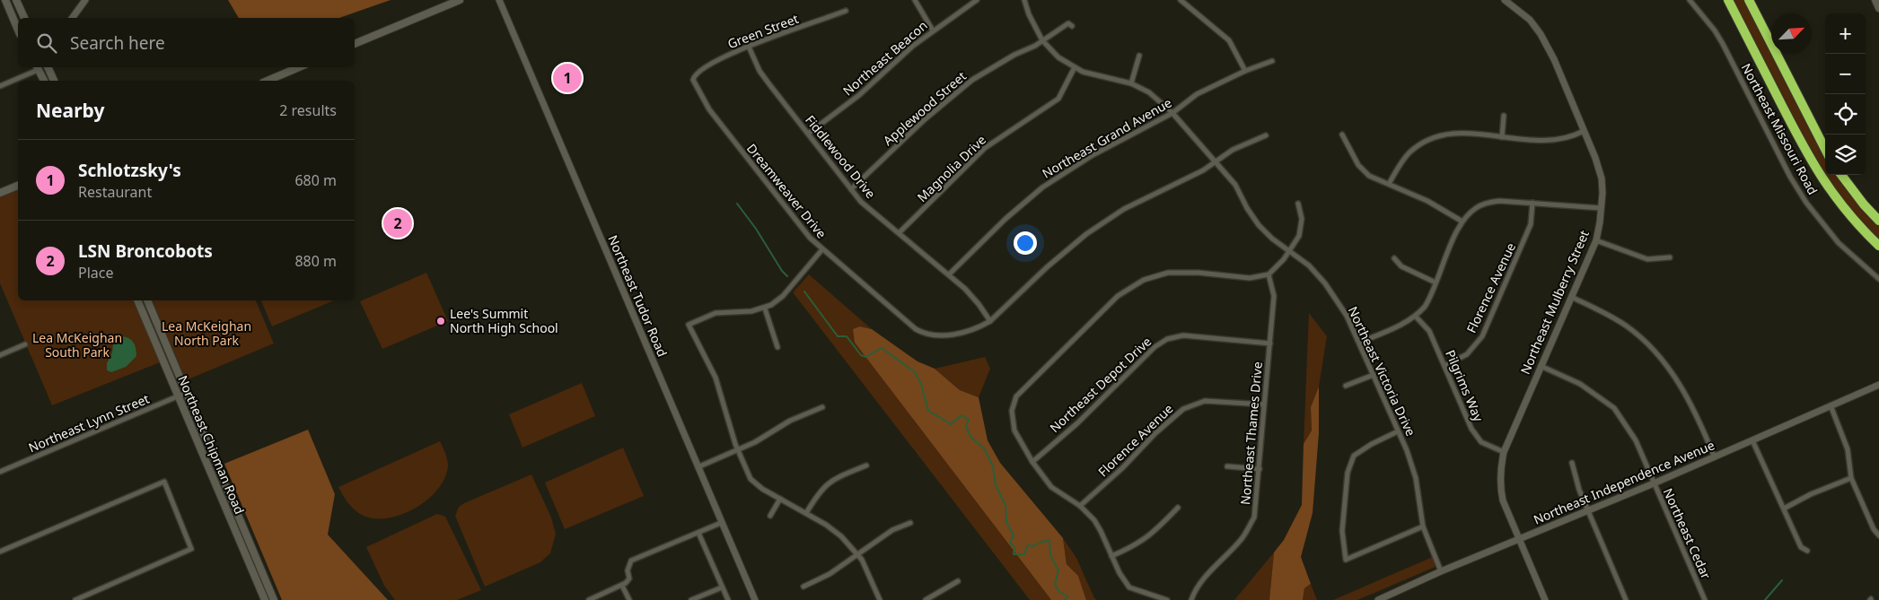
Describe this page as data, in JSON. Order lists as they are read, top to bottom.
{
  "streets": {
    "main road": ["Northeast Chipman Road"],
    "street": [
      "Green Street",
      "Northeast Beacon",
      "Applewood Street",
      "Northeast Missouri Road",
      "Northeast Grand Avenue",
      "Fiddlewood Drive",
      "Magnolia Drive",
      "Dreamweaver Drive",
      "Florence Avenue",
      "Northeast Tudor Road",
      "Northeast Mulberry Street",
      "Northeast Victoria Drive",
      "Northeast Depot Drive",
      "Pilgrims Way",
      "Northeast Lynn Street",
      "Northeast Thames Drive",
      "Northeast Independence Avenue",
      "Northeast Cedar"
    ]
  },
  "crossings": [
    ["Green Street", "Fiddlewood Drive"],
    ["Green Street", "Dreamweaver Drive"],
    ["Northeast Beacon", "Fiddlewood Drive"],
    ["Applewood Street", "Fiddlewood Drive"],
    ["Applewood Street", "Northeast Victoria Drive"],
    ["Northeast Grand Avenue", "Fiddlewood Drive"],
    ["Northeast Grand Avenue", "Northeast Victoria Drive"],
    ["Fiddlewood Drive", "Magnolia Drive"],
    ["Fiddlewood Drive", "Dreamweaver Drive"],
    ["Magnolia Drive", "Northeast Victoria Drive"],
    ["Florence Avenue", "Pilgrims Way"],
    ["Florence Avenue", "Northeast Thames Drive"],
    ["Northeast Mulberry Street", "Pilgrims Way"],
    ["Northeast Mulberry Street", "Northeast Independence Avenue"],
    ["Northeast Mulberry Street", "Northeast Cedar"],
    ["Northeast Victoria Drive", "Northeast Independence Avenue"],
    ["Northeast Depot Drive", "Northeast Thames Drive"],
    ["Northeast Lynn Street", "Northeast Chipman Road"],
    ["Northeast Independence Avenue", "Northeast Cedar"]
  ],
  "parks": ["Lea McKeighan North Park", "Lea McKeighan South Park"],
  "places": ["Lee's Summit North High School"],
  "north": "top right",
  "page": {
    "map_buttons": ["+", "−"],
    "search": "Search here",
    "pins": ["1", "2"],
    "heading": ["Nearby", "2 results"],
    "list": [
      {
        "mark": "1",
        "name": "Schlotzsky's",
        "note": "Restaurant",
        "value": "680 m"
      },
      {
        "mark": "2",
        "name": "LSN Broncobots",
        "note": "Place",
        "value": "880 m"
      }
    ]
  }
}
